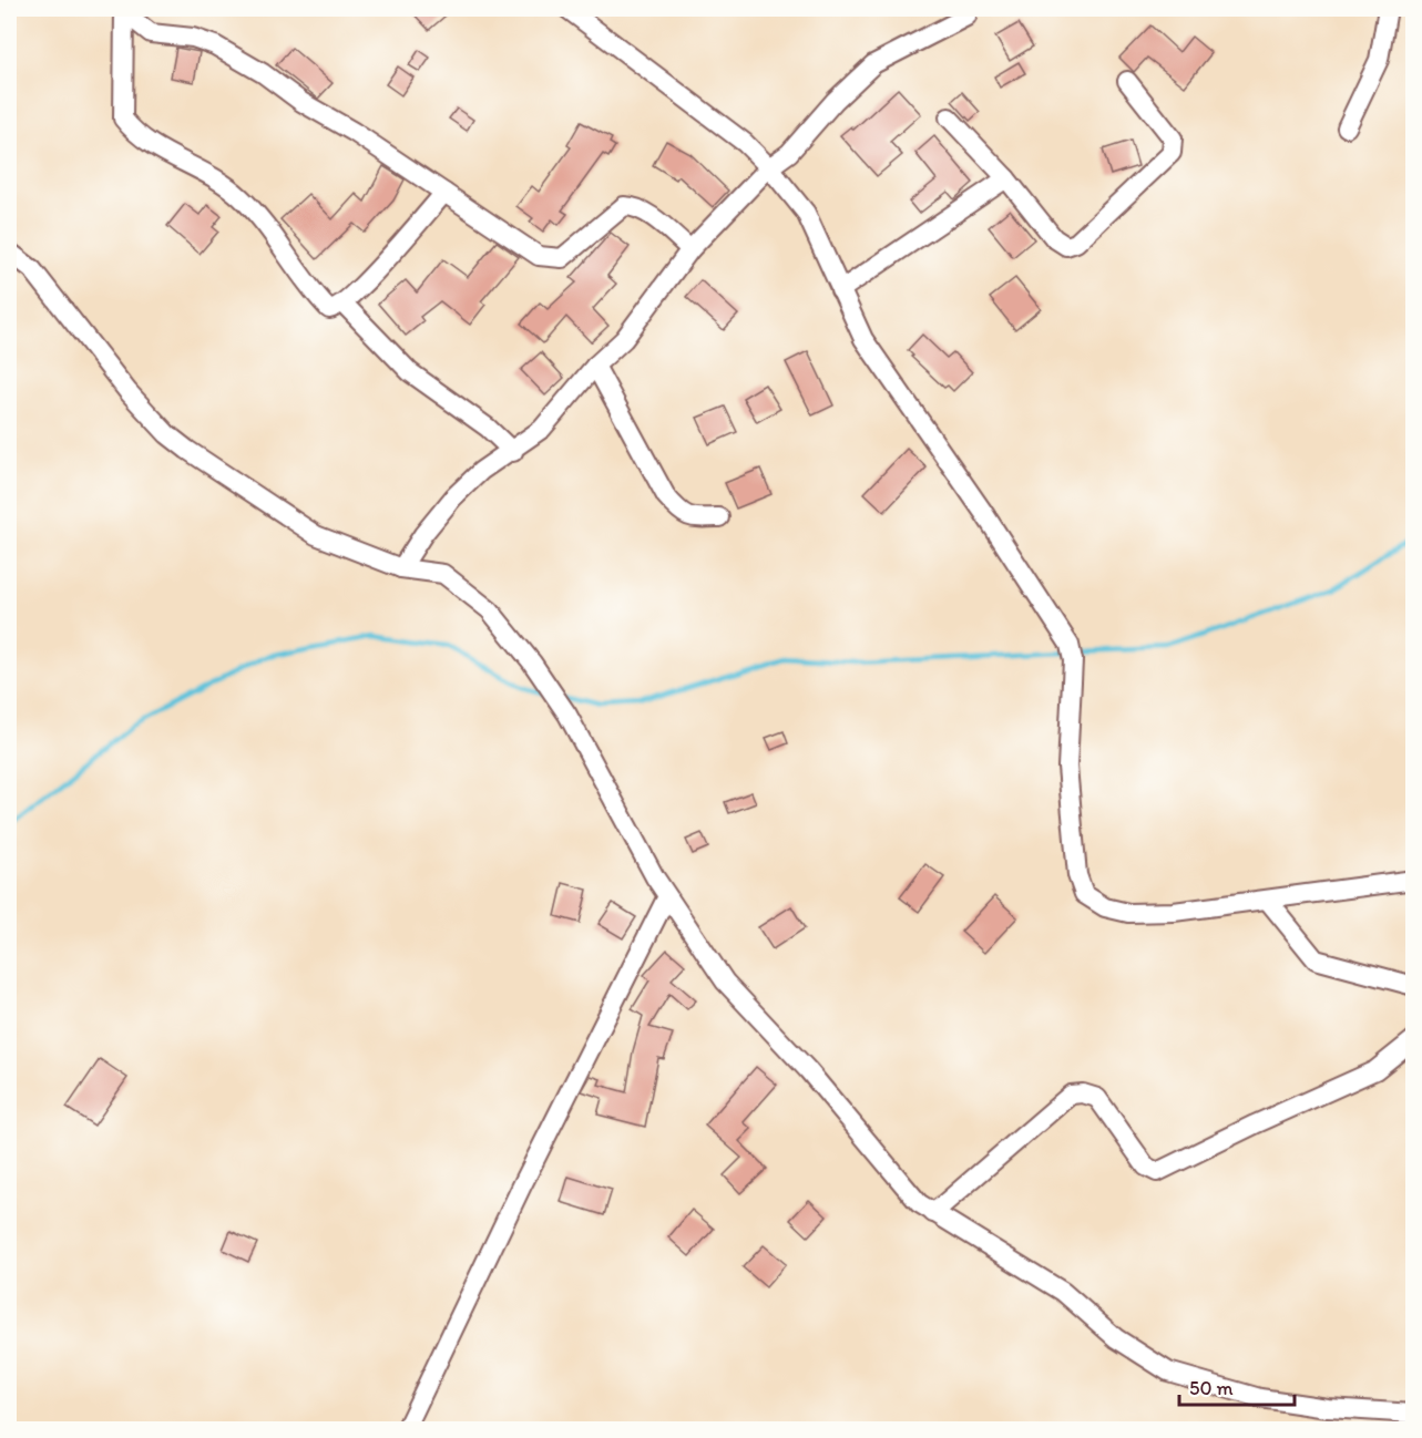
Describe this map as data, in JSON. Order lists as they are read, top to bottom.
{
  "scale_bar": "50 m"
}
